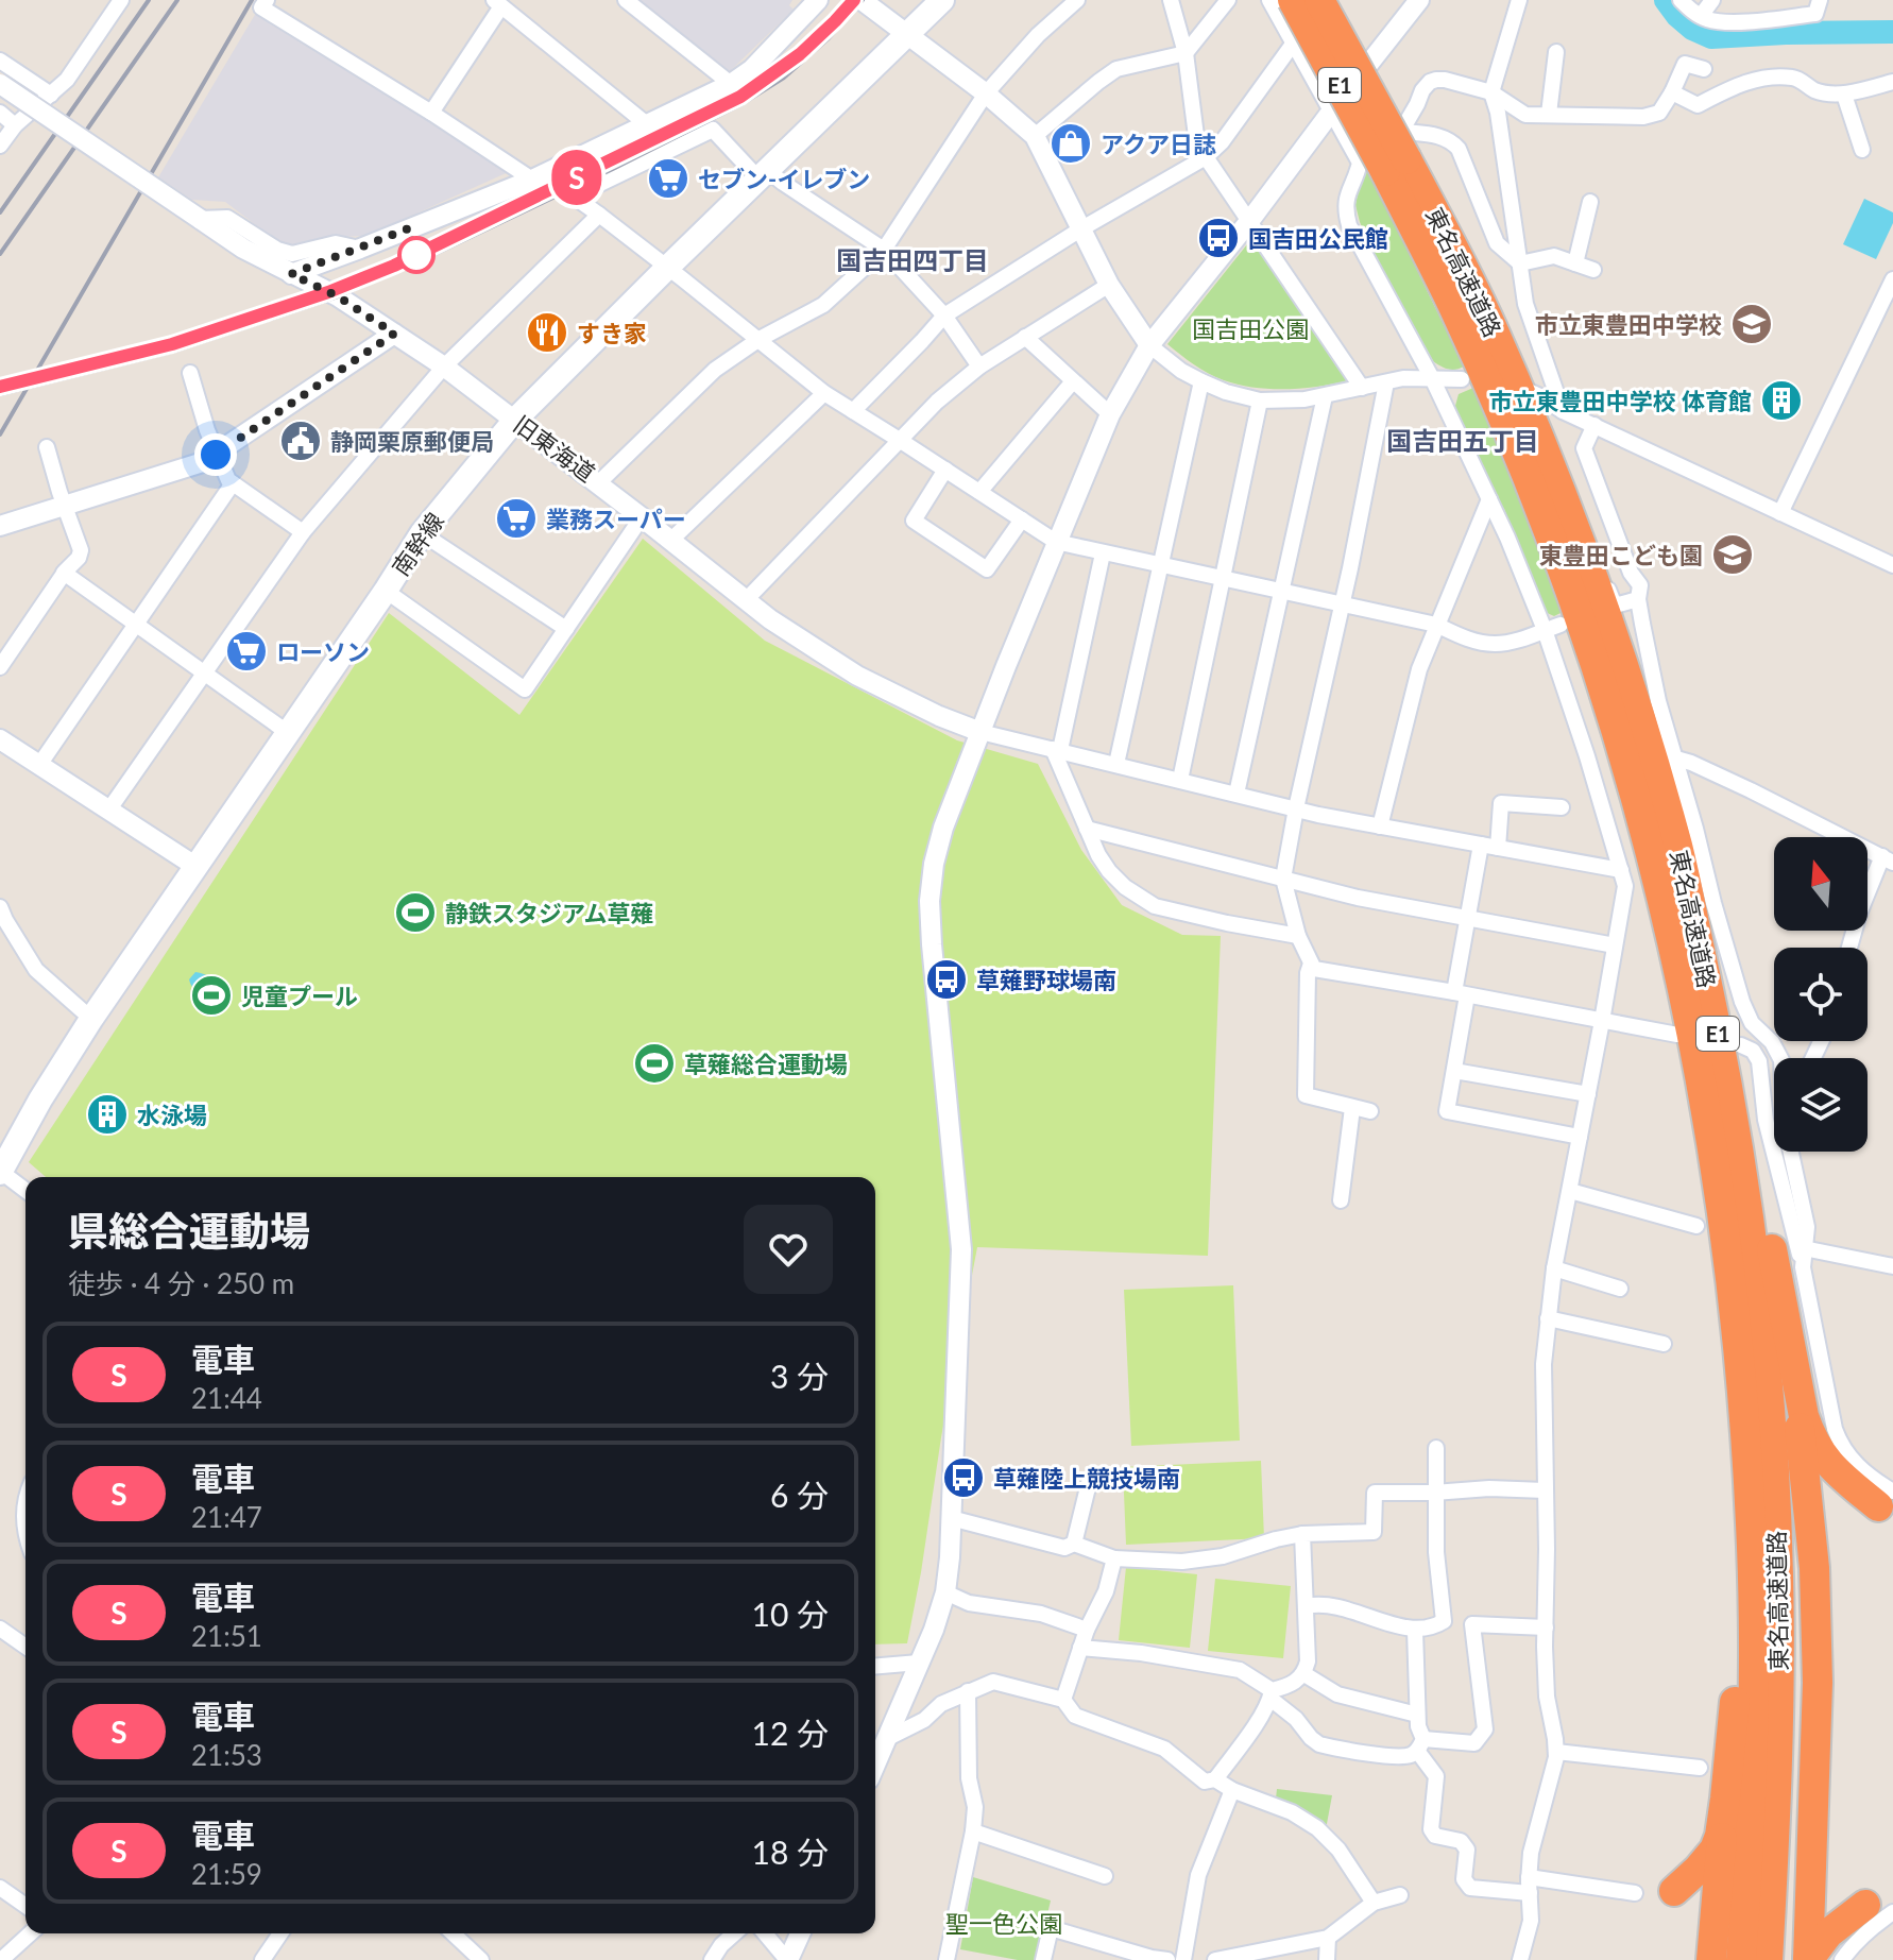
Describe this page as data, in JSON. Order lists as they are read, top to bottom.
{
  "streets": {
    "highway": ["E1", "東名高速道路"],
    "main road": ["南幹線"],
    "street": ["旧東海道"]
  },
  "crossings": [
    ["旧東海道", "南幹線"]
  ],
  "districts": ["国吉田四丁目", "国吉田五丁目"],
  "parks": ["国吉田公園", "聖一色公園"],
  "places": {
    "shop": ["アクア日誌"],
    "supermarket": ["セブン-イレブン", "業務スーパー", "ローソン"],
    "bus stop": ["国吉田公民館", "草薙野球場南", "草薙陸上競技場南"],
    "school or university": ["市立東豊田中学校", "東豊田こども園"],
    "restaurant": ["すき家"],
    "building": ["市立東豊田中学校 体育館", "水泳場"],
    "public building": ["静岡栗原郵便局"],
    "sports": ["静鉄スタジアム草薙", "児童プール", "草薙総合運動場"]
  },
  "north": "top",
  "page": {
    "on_map": "S",
    "heading": ["県総合運動場", "徒歩 · 4 分 · 250 m"],
    "list": [
      {
        "mark": "S",
        "name": "電車",
        "note": "21:44",
        "value": "3 分"
      },
      {
        "mark": "S",
        "name": "電車",
        "note": "21:47",
        "value": "6 分"
      },
      {
        "mark": "S",
        "name": "電車",
        "note": "21:51",
        "value": "10 分"
      },
      {
        "mark": "S",
        "name": "電車",
        "note": "21:53",
        "value": "12 分"
      },
      {
        "mark": "S",
        "name": "電車",
        "note": "21:59",
        "value": "18 分"
      }
    ]
  }
}
